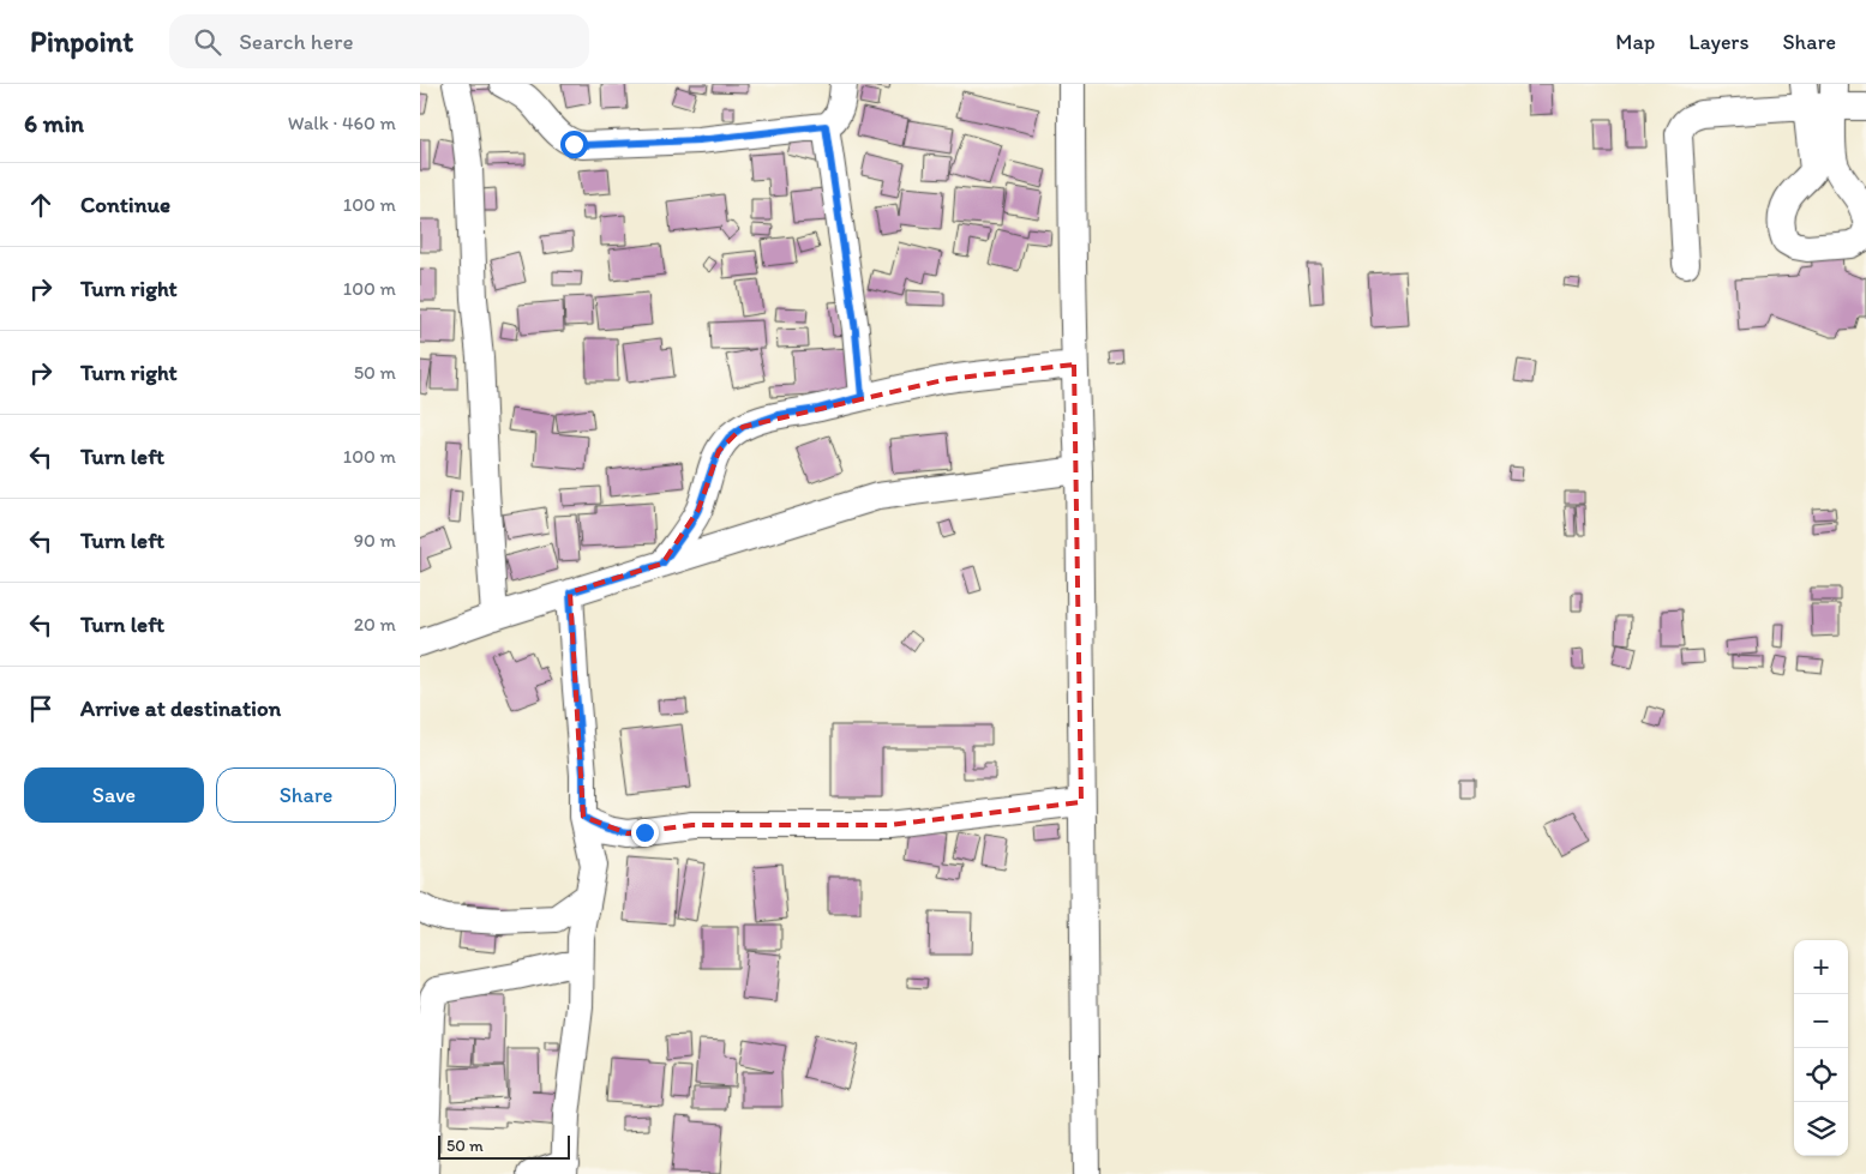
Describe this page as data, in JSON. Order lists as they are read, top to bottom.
{
  "scale_bar": "50 m",
  "page": {
    "header": "Pinpoint",
    "search": "Search here",
    "nav": ["Map", "Layers", "Share"],
    "heading": ["6 min", "Walk · 460 m"],
    "list": [
      ["Continue", "100 m"],
      ["Turn right", "100 m"],
      ["Turn right", "50 m"],
      ["Turn left", "100 m"],
      ["Turn left", "90 m"],
      ["Turn left", "20 m"],
      "Arrive at destination"
    ],
    "buttons": ["Save", "Share"],
    "map_buttons": ["+", "−"],
    "scale": "50 m"
  }
}
